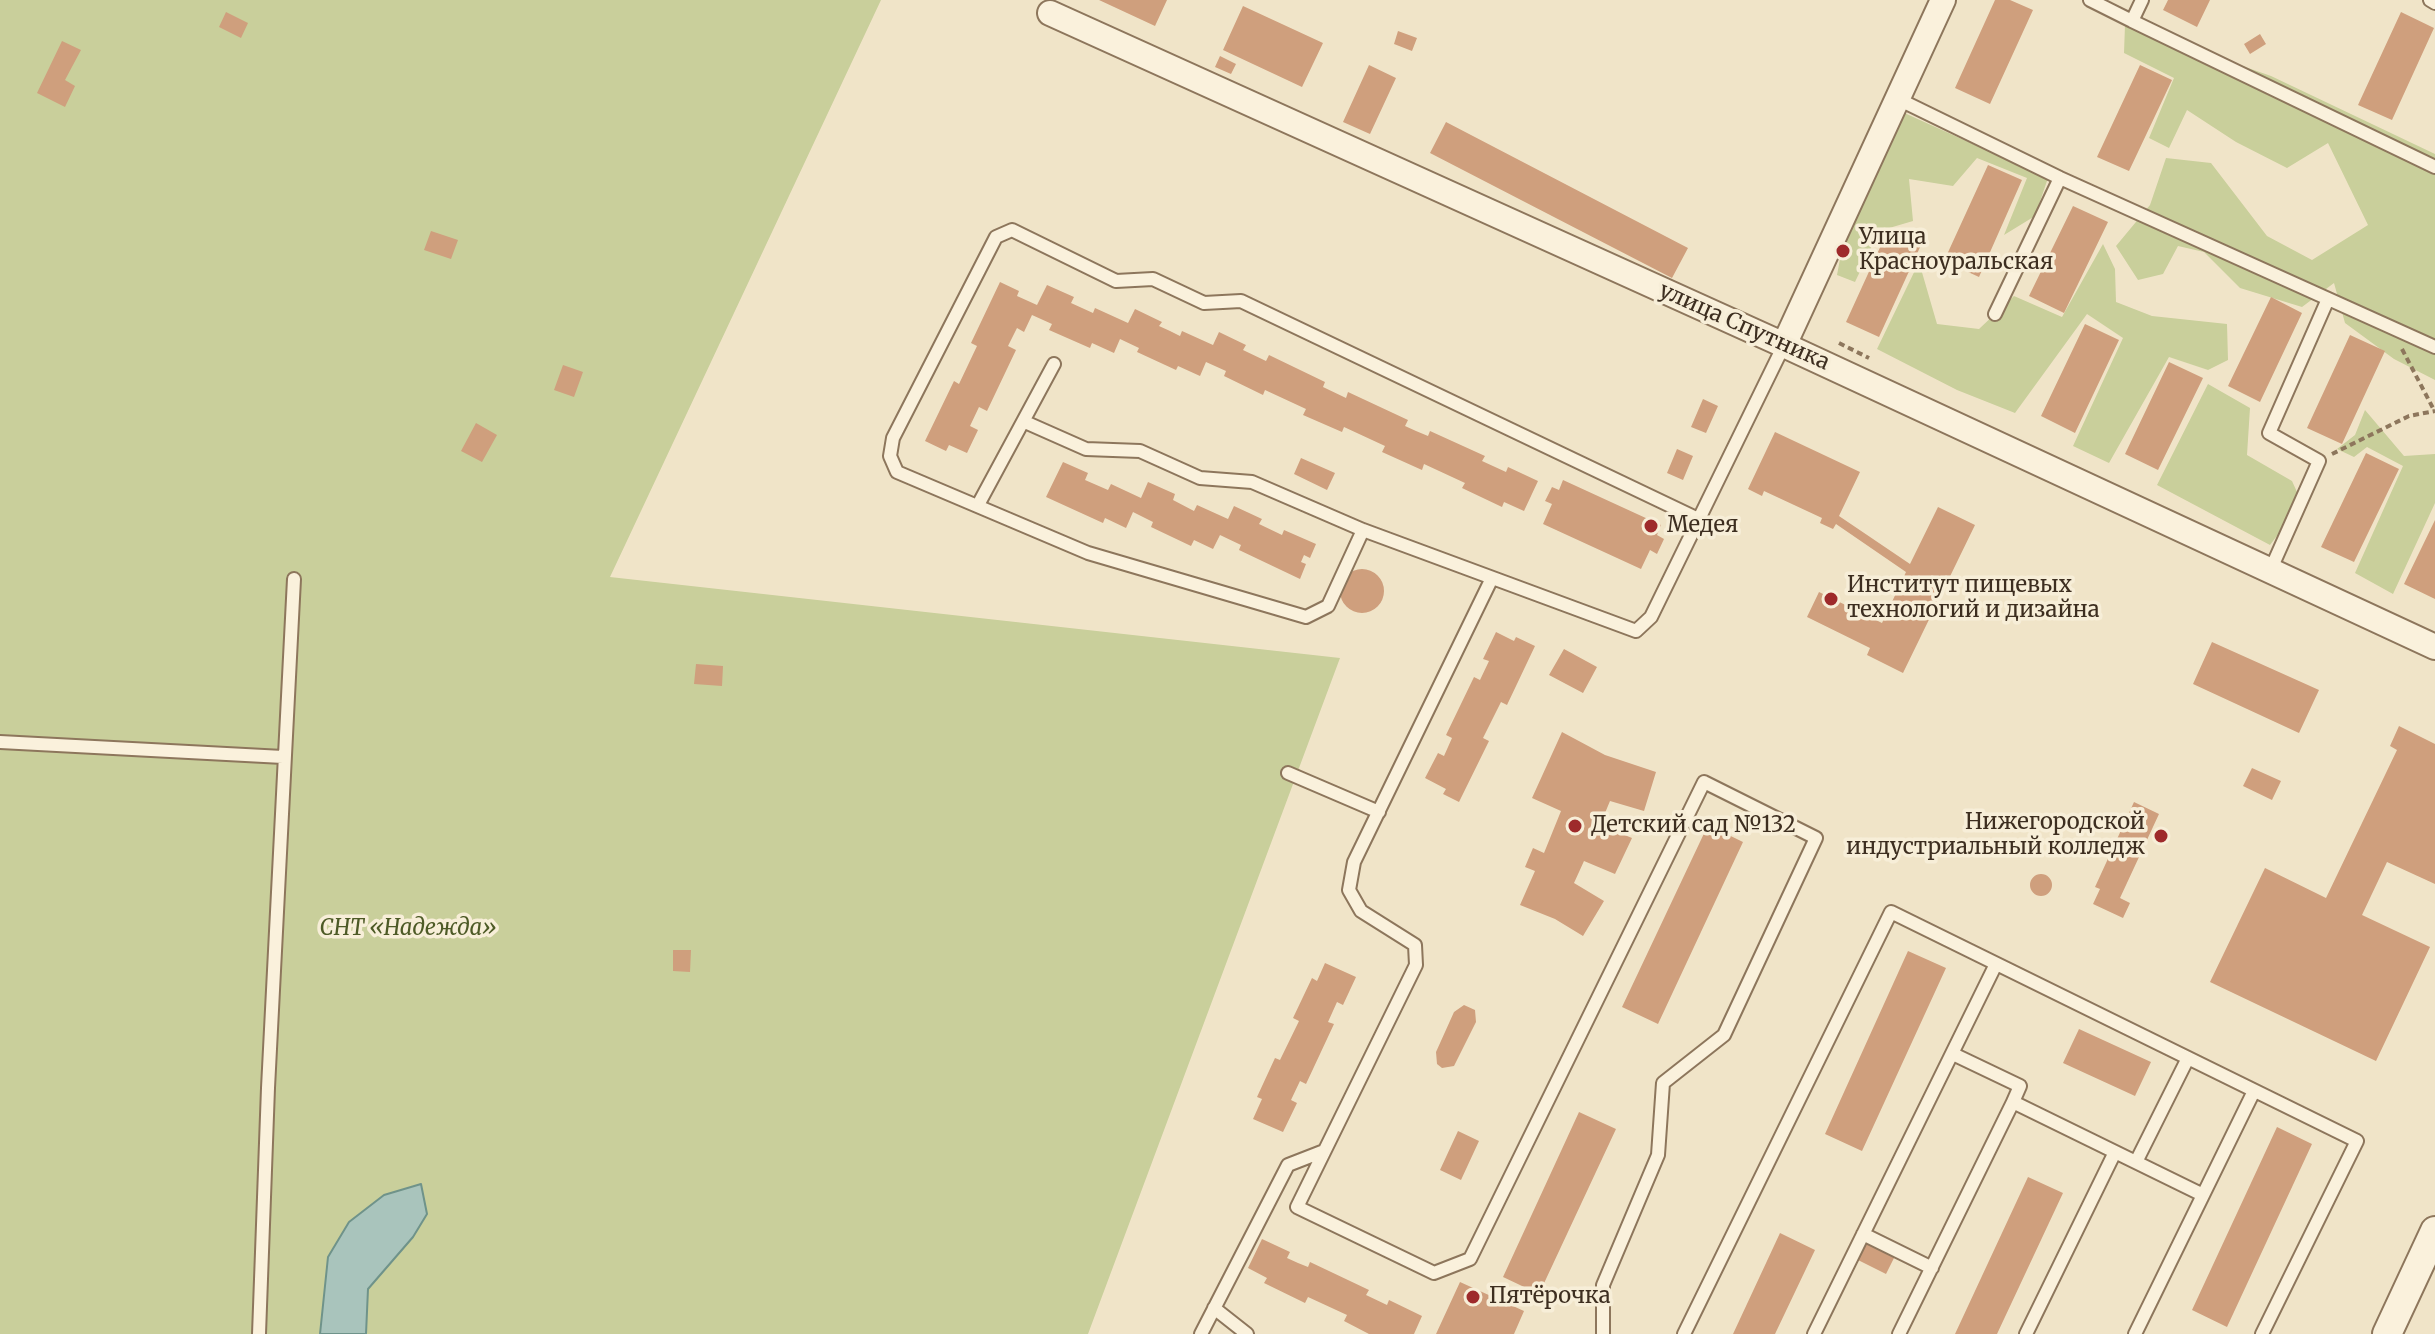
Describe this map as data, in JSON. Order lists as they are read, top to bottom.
{
  "streets": {
    "street": ["улица Спутника"]
  },
  "parks": ["СНТ «Надежда»"],
  "places": [
    "Улица Красноуральская",
    "Медея",
    "Институт пищевых технологий и дизайна",
    "Детский сад №132",
    "Нижегородской индустриальный колледж",
    "Пятёрочка"
  ]
}
